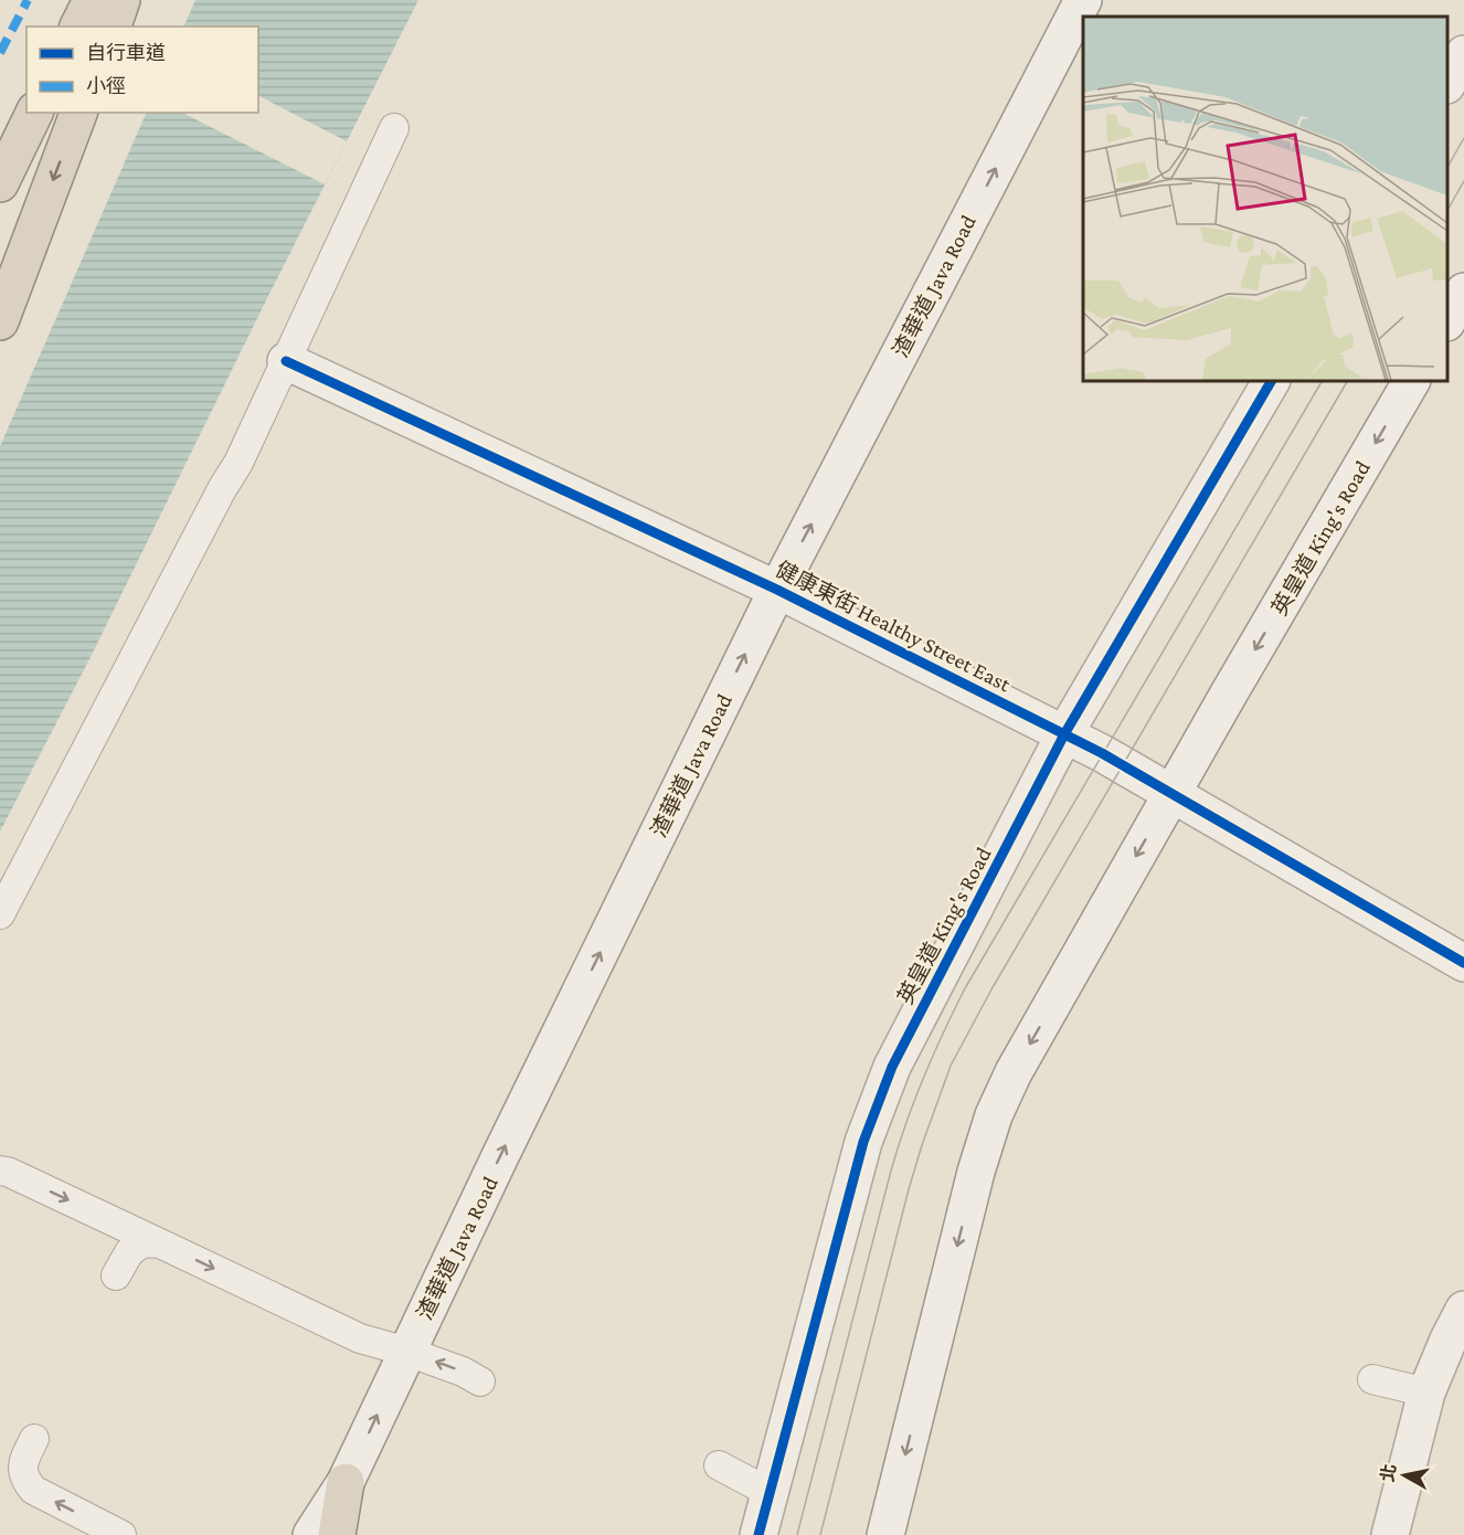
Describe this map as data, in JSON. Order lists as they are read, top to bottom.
{
  "streets": {
    "main road": ["渣華道 Java Road", "英皇道 King's Road", "健康東街 Healthy Street East"]
  },
  "crossings": [
    ["渣華道 Java Road", "健康東街 Healthy Street East"],
    ["英皇道 King's Road", "健康東街 Healthy Street East"]
  ],
  "one_way": ["渣華道 Java Road"],
  "legend": ["自行車道", "小徑"],
  "north": "left"
}
